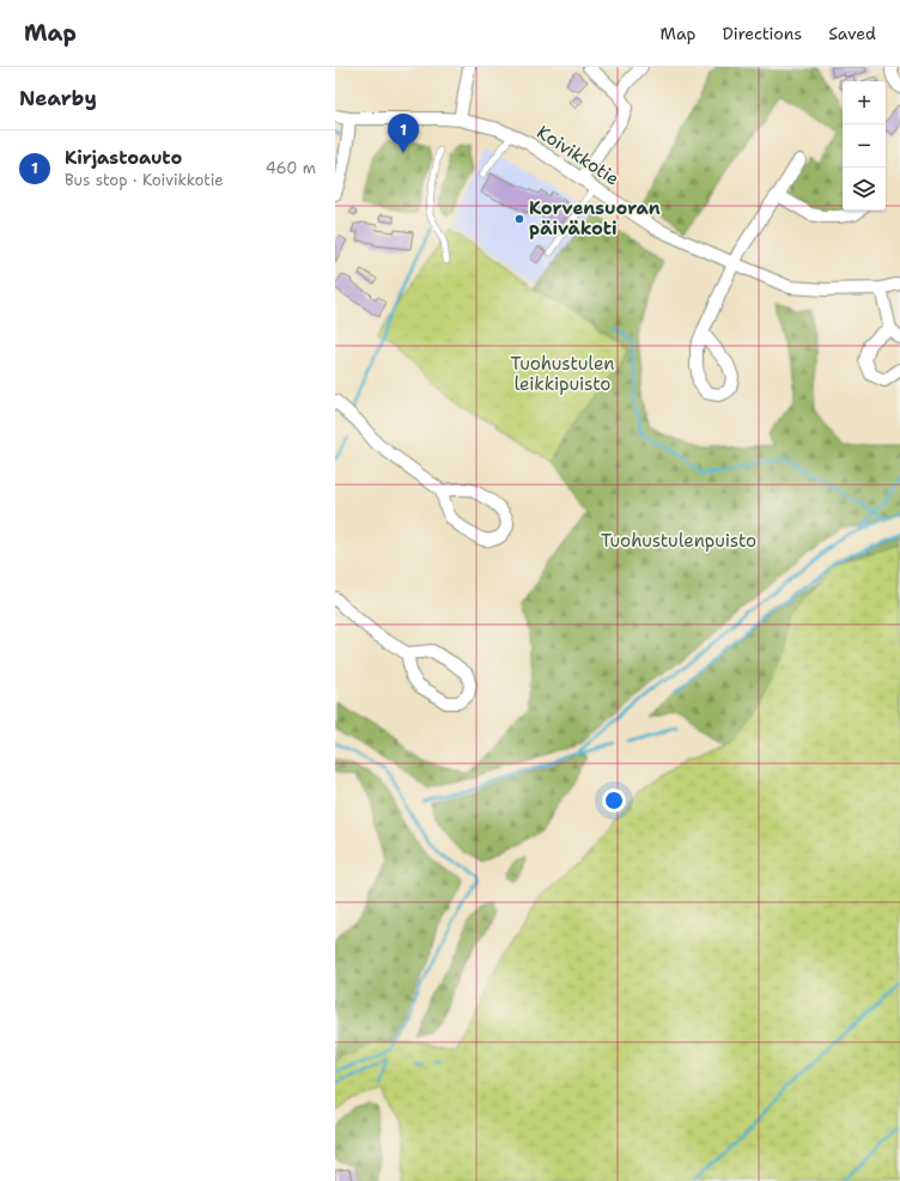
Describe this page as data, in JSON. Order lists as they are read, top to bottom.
{
  "streets": {
    "street": ["Koivikkotie"]
  },
  "parks": ["Tuohustulen leikkipuisto", "Tuohustulenpuisto"],
  "places": ["Korvensuoran päiväkoti"],
  "page": {
    "header": "Map",
    "nav": ["Map", "Directions", "Saved"],
    "heading": "Nearby",
    "map_buttons": ["+", "−"],
    "pins": "1",
    "list": [
      {
        "mark": "1",
        "name": "Kirjastoauto",
        "note": "Bus stop · Koivikkotie",
        "value": "460 m"
      }
    ]
  }
}
